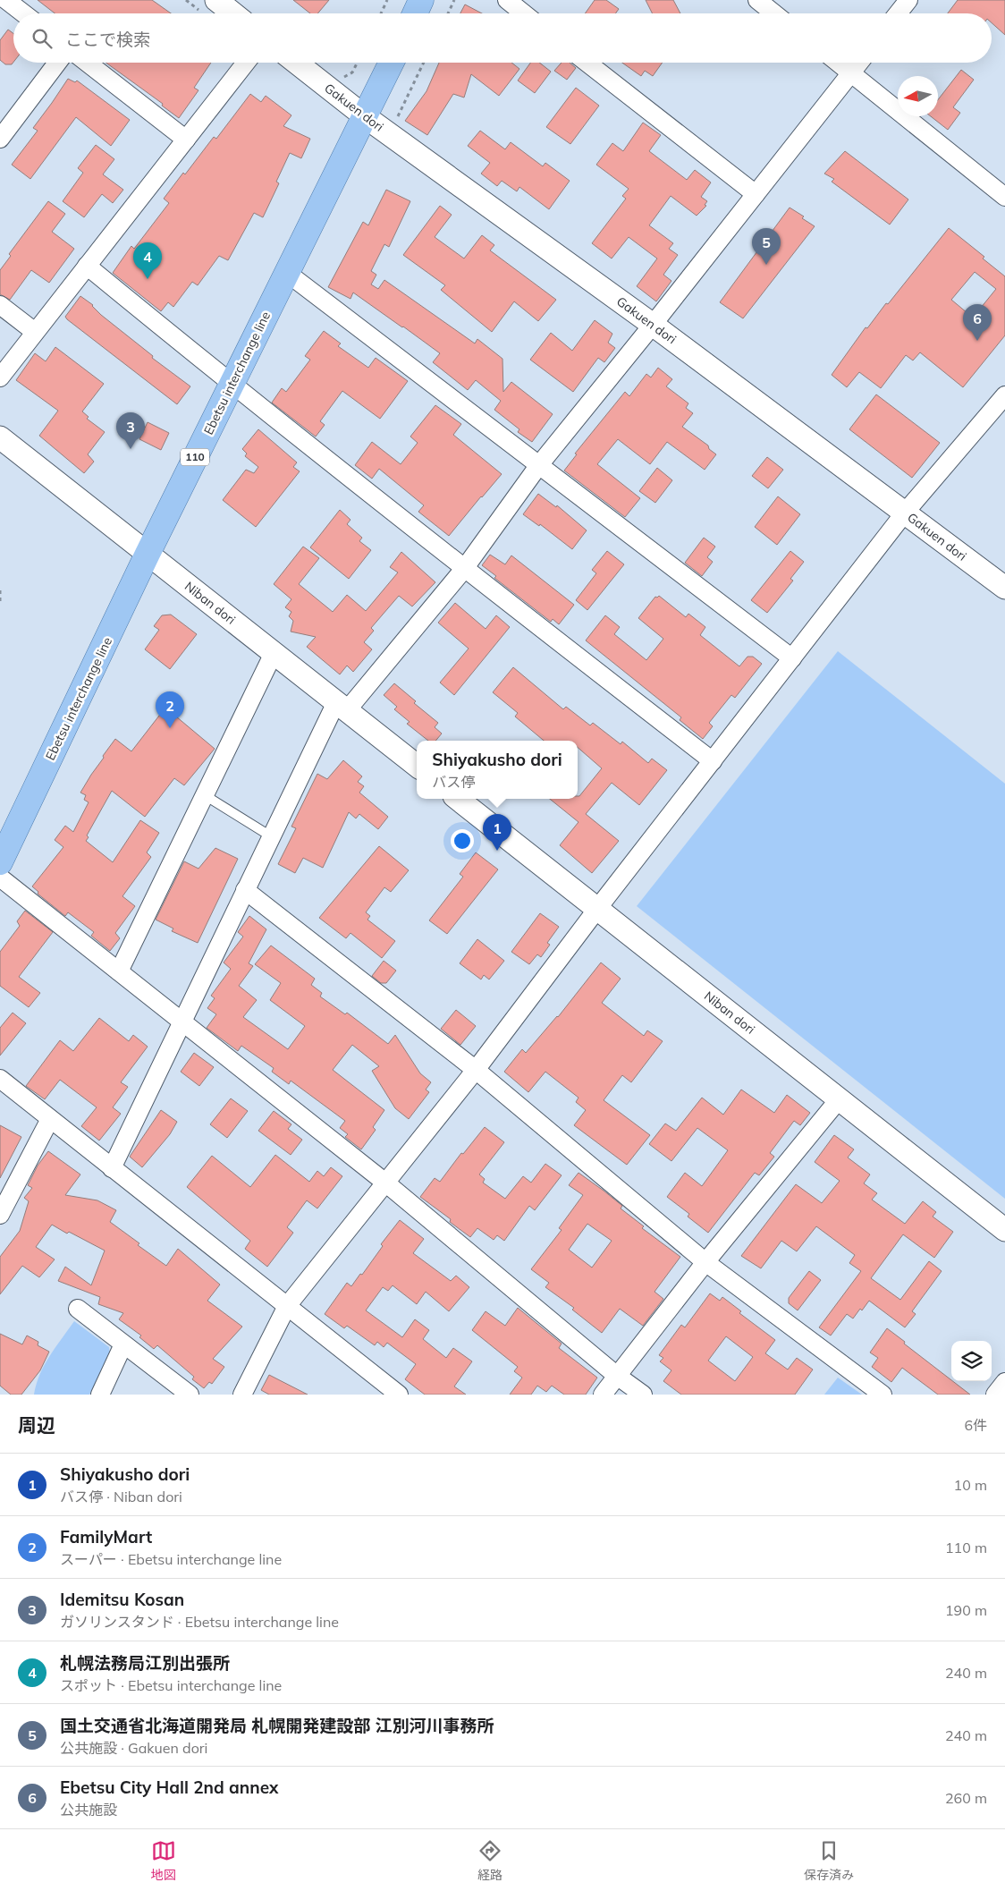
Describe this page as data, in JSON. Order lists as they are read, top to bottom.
{
  "streets": {
    "main road": ["Ebetsu interchange line", "110"],
    "street": ["Gakuen dori", "Niban dori"]
  },
  "crossings": [
    ["Gakuen dori", "Ebetsu interchange line"],
    ["Ebetsu interchange line", "Niban dori"]
  ],
  "north": "left",
  "page": {
    "search": "ここで検索",
    "pins": [
      "5",
      "4",
      "6",
      "3",
      "2",
      "1"
    ],
    "popup": ["Shiyakusho dori", "バス停"],
    "heading": ["周辺", "6件"],
    "list": [
      {
        "mark": "1",
        "name": "Shiyakusho dori",
        "note": "バス停 · Niban dori",
        "value": "10 m"
      },
      {
        "mark": "2",
        "name": "FamilyMart",
        "note": "スーパー · Ebetsu interchange line",
        "value": "110 m"
      },
      {
        "mark": "3",
        "name": "Idemitsu Kosan",
        "note": "ガソリンスタンド · Ebetsu interchange line",
        "value": "190 m"
      },
      {
        "mark": "4",
        "name": "札幌法務局江別出張所",
        "note": "スポット · Ebetsu interchange line",
        "value": "240 m"
      },
      {
        "mark": "5",
        "name": "国土交通省北海道開発局 札幌開発建設部 江別河川事務所",
        "note": "公共施設 · Gakuen dori",
        "value": "240 m"
      },
      {
        "mark": "6",
        "name": "Ebetsu City Hall 2nd annex",
        "note": "公共施設",
        "value": "260 m"
      }
    ],
    "nav": ["地図", "経路", "保存済み"]
  }
}
